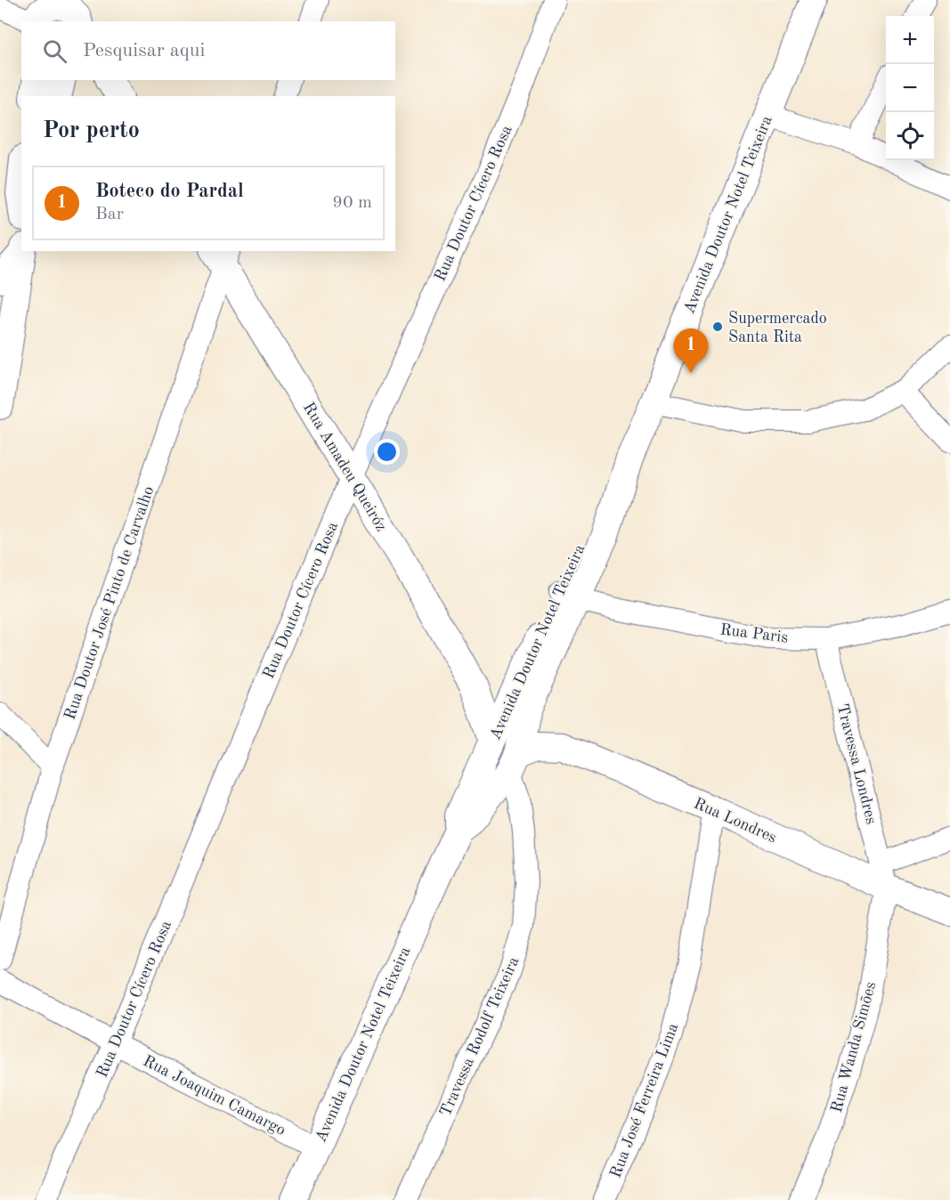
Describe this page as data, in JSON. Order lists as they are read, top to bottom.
{
  "streets": {
    "street": [
      "Rua Doutor Cícero Rosa",
      "Avenida Doutor Notel Teixeira",
      "Rua Amadeu Queiróz",
      "Rua Doutor José Pinto de Carvalho",
      "Rua Paris",
      "Travessa Londres",
      "Rua Londres",
      "Travessa Rodolf Teixeira",
      "Rua Wanda Simões",
      "Rua Joaquim Camargo",
      "Rua José Ferreira Lima"
    ]
  },
  "crossings": [
    ["Rua Doutor Cícero Rosa", "Rua Amadeu Queiróz"],
    ["Rua Doutor Cícero Rosa", "Rua Joaquim Camargo"],
    ["Avenida Doutor Notel Teixeira", "Rua Amadeu Queiróz"],
    ["Avenida Doutor Notel Teixeira", "Rua Paris"],
    ["Avenida Doutor Notel Teixeira", "Rua Londres"],
    ["Avenida Doutor Notel Teixeira", "Travessa Rodolf Teixeira"],
    ["Avenida Doutor Notel Teixeira", "Rua Joaquim Camargo"],
    ["Rua Amadeu Queiróz", "Rua Doutor José Pinto de Carvalho"],
    ["Rua Paris", "Travessa Londres"],
    ["Travessa Londres", "Rua Londres"],
    ["Travessa Londres", "Rua Wanda Simões"],
    ["Rua Londres", "Travessa Rodolf Teixeira"],
    ["Rua Londres", "Rua Wanda Simões"],
    ["Rua Londres", "Rua José Ferreira Lima"]
  ],
  "places": ["Supermercado Santa Rita"],
  "page": {
    "map_buttons": ["+", "−"],
    "search": "Pesquisar aqui",
    "heading": "Por perto",
    "list": [
      {
        "mark": "1",
        "name": "Boteco do Pardal",
        "note": "Bar",
        "value": "90 m"
      }
    ],
    "pins": "1"
  }
}
